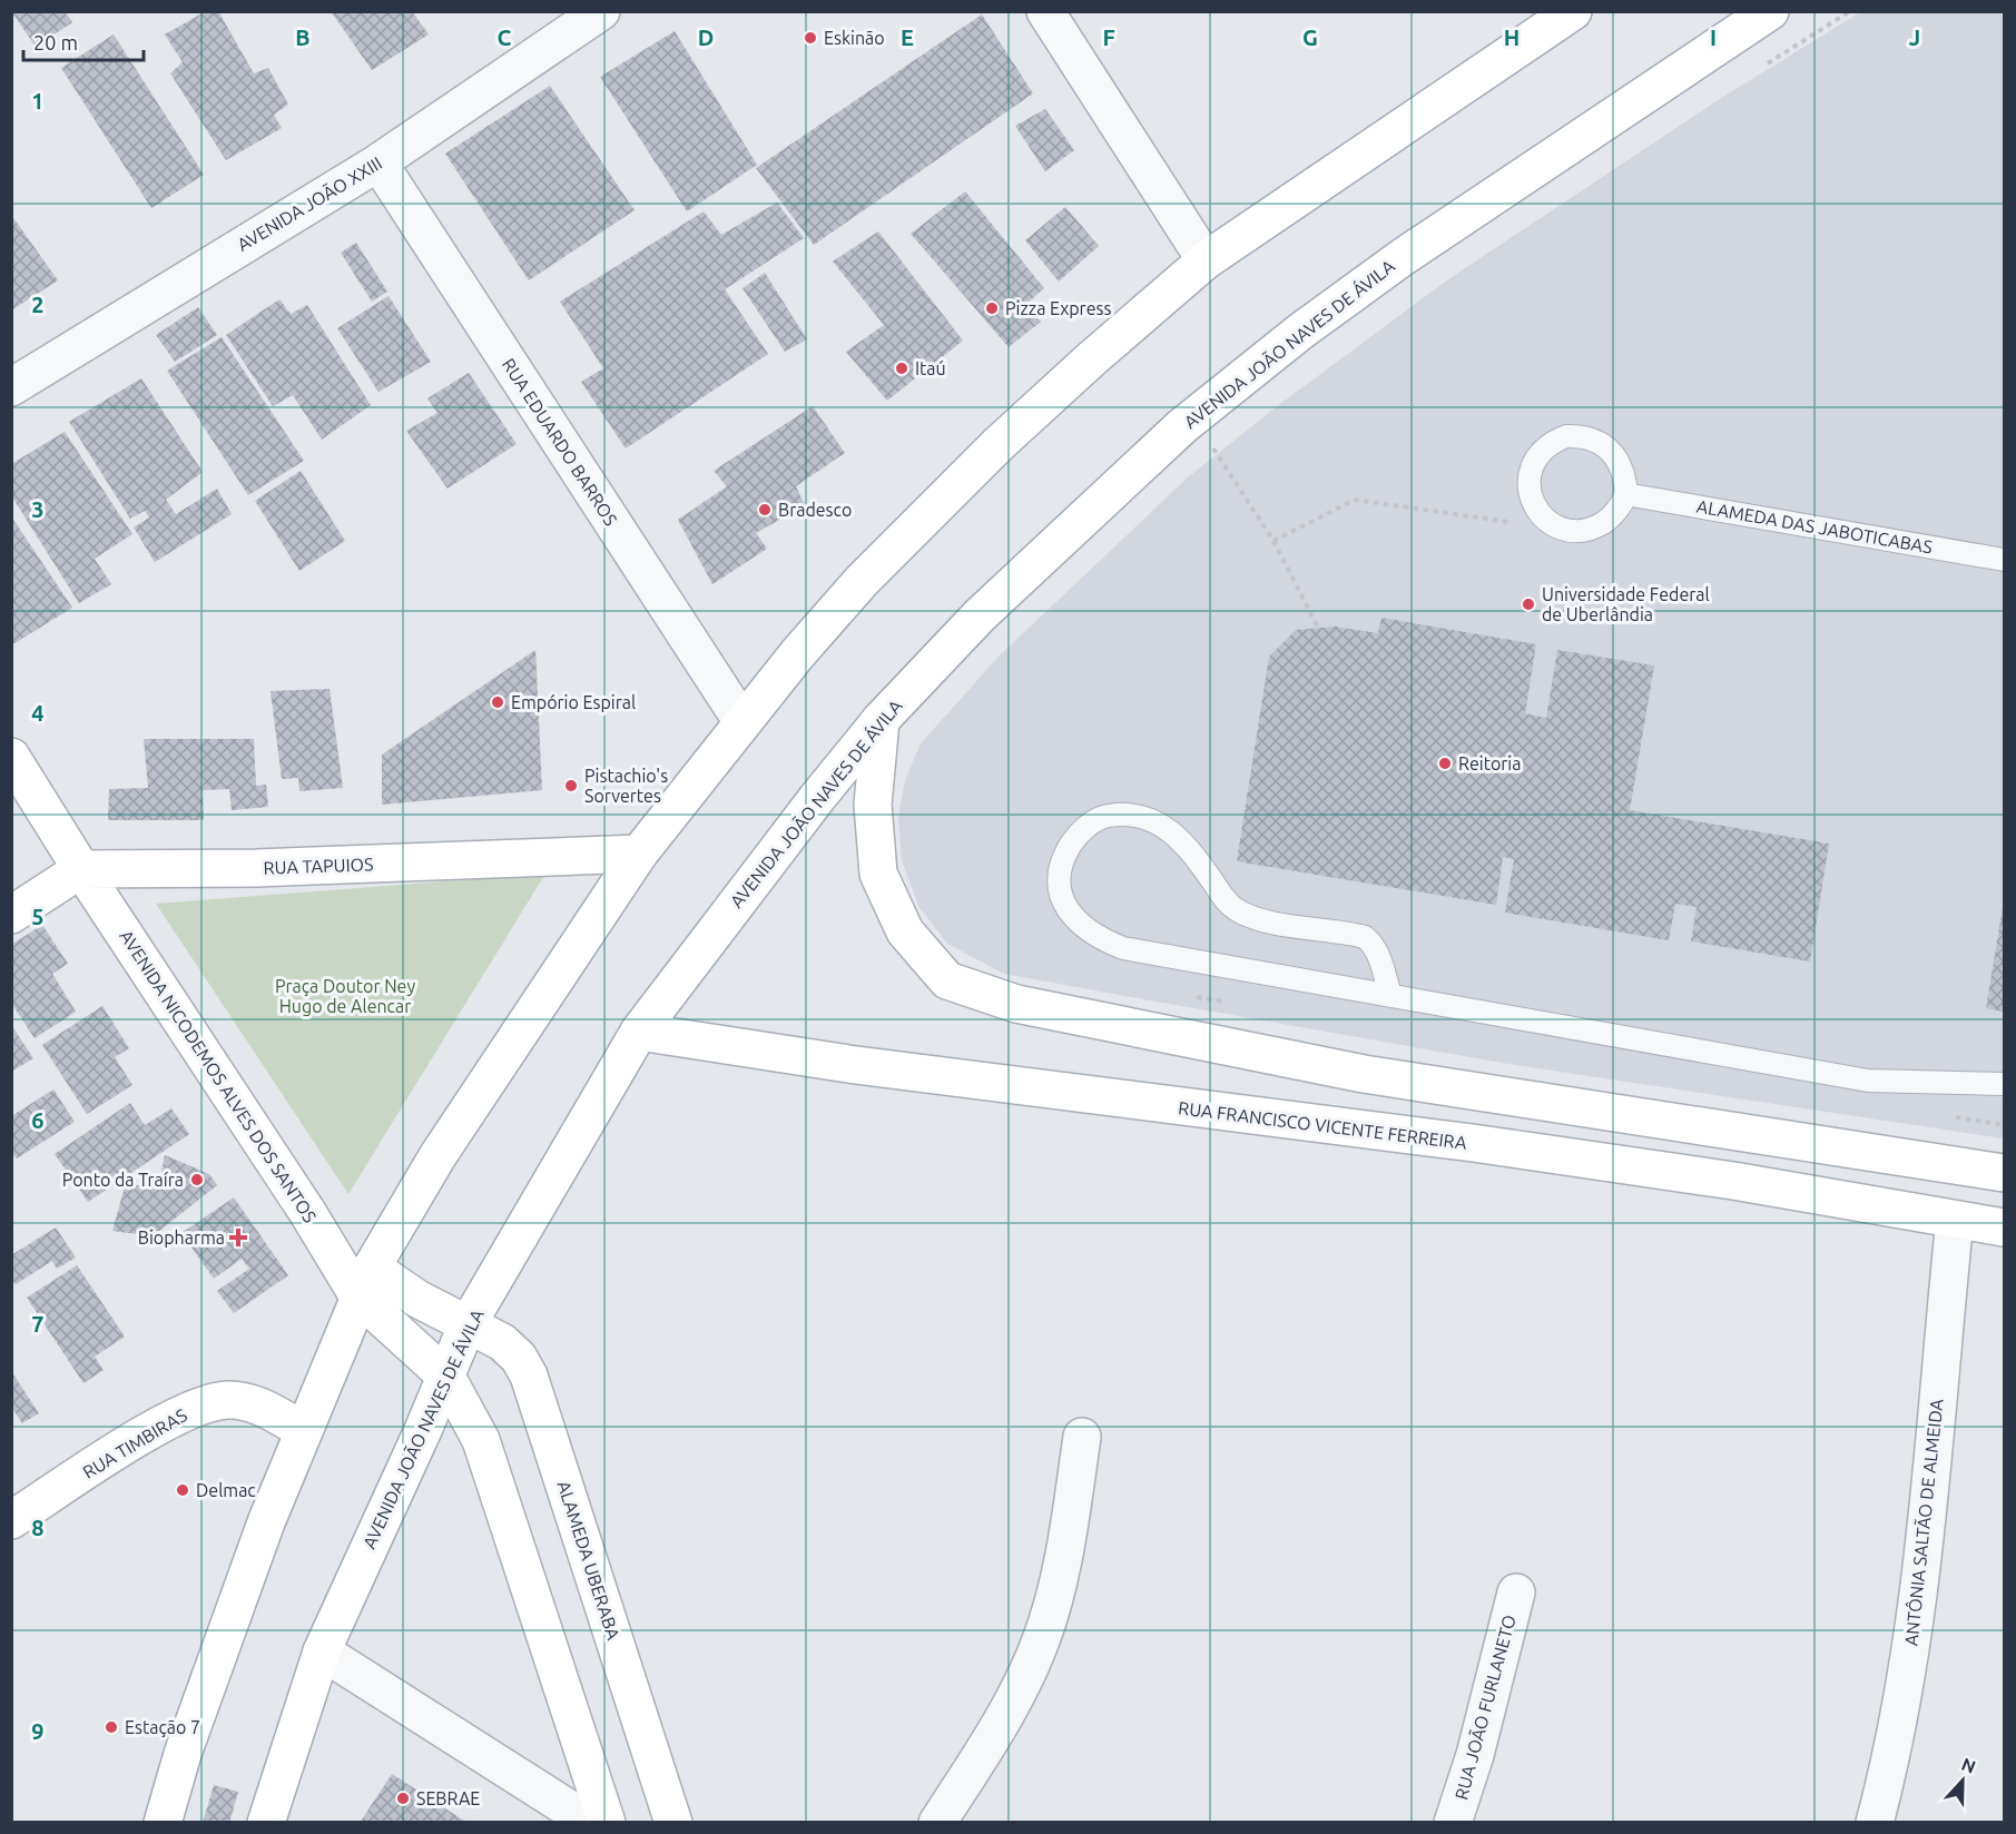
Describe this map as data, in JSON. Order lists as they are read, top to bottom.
{
  "streets": {
    "main road": [
      "AVENIDA JOÃO NAVES DE ÁVILA",
      "RUA TAPUIOS",
      "AVENIDA NICODEMOS ALVES DOS SANTOS",
      "RUA FRANCISCO VICENTE FERREIRA",
      "RUA TIMBIRAS",
      "ALAMEDA UBERABA"
    ],
    "street": [
      "AVENIDA JOÃO XXIII",
      "RUA EDUARDO BARROS",
      "ANTÔNIA SALTÃO DE ALMEIDA",
      "RUA JOÃO FURLANETO"
    ],
    "lane": ["ALAMEDA DAS JABOTICABAS"]
  },
  "crossings": [
    ["AVENIDA JOÃO XXIII", "RUA EDUARDO BARROS"],
    ["AVENIDA JOÃO NAVES DE ÁVILA", "AVENIDA NICODEMOS ALVES DOS SANTOS"],
    ["AVENIDA JOÃO NAVES DE ÁVILA", "RUA FRANCISCO VICENTE FERREIRA"],
    ["AVENIDA JOÃO NAVES DE ÁVILA", "ALAMEDA UBERABA"],
    ["RUA TAPUIOS", "AVENIDA NICODEMOS ALVES DOS SANTOS"],
    ["AVENIDA NICODEMOS ALVES DOS SANTOS", "ALAMEDA UBERABA"],
    ["RUA FRANCISCO VICENTE FERREIRA", "ANTÔNIA SALTÃO DE ALMEIDA"]
  ],
  "parks": ["Praça Doutor Ney Hugo de Alencar"],
  "places": {
    "other": [
      "Eskinão",
      "Pizza Express",
      "Itaú",
      "Bradesco",
      "Universidade Federal de Uberlândia",
      "Empório Espiral",
      "Reitoria",
      "Pistachio's Sorvertes",
      "Ponto da Traíra",
      "Delmac",
      "Estação 7",
      "SEBRAE"
    ],
    "health": ["Biopharma"]
  },
  "scale_bar": "20 m",
  "north": "top",
  "grid": {
    "columns": [
      "B",
      "C",
      "D",
      "E",
      "F",
      "G",
      "H",
      "I",
      "J"
    ],
    "rows": [
      "1",
      "2",
      "3",
      "4",
      "5",
      "6",
      "7",
      "8",
      "9"
    ]
  }
}
